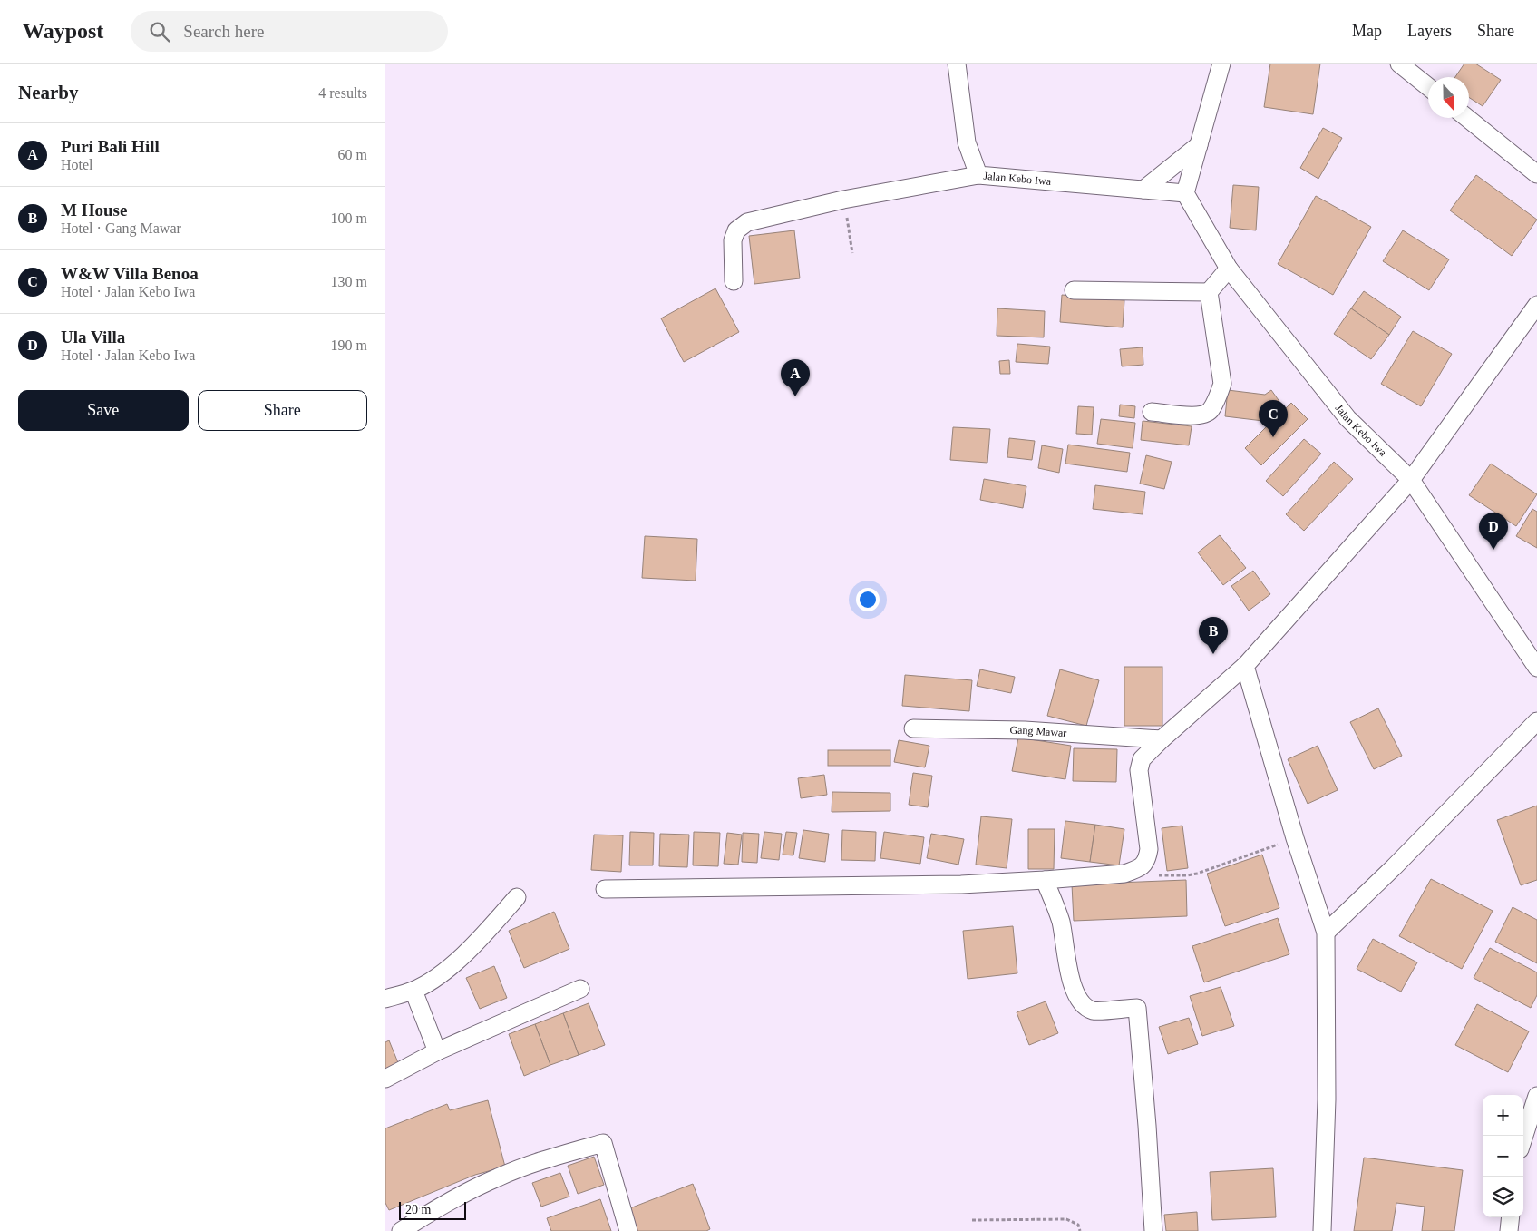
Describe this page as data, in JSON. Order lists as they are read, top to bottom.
{
  "streets": {
    "street": ["Jalan Kebo Iwa", "Gang Mawar"]
  },
  "scale_bar": "20 m",
  "north": "bottom",
  "page": {
    "header": "Waypost",
    "search": "Search here",
    "nav": ["Map", "Layers", "Share"],
    "heading": ["Nearby", "4 results"],
    "list": [
      {
        "mark": "A",
        "name": "Puri Bali Hill",
        "note": "Hotel",
        "value": "60 m"
      },
      {
        "mark": "B",
        "name": "M House",
        "note": "Hotel · Gang Mawar",
        "value": "100 m"
      },
      {
        "mark": "C",
        "name": "W&W Villa Benoa",
        "note": "Hotel · Jalan Kebo Iwa",
        "value": "130 m"
      },
      {
        "mark": "D",
        "name": "Ula Villa",
        "note": "Hotel · Jalan Kebo Iwa",
        "value": "190 m"
      }
    ],
    "pins": [
      "A",
      "C",
      "D",
      "B"
    ],
    "buttons": ["Save", "Share"],
    "map_buttons": ["+", "−"],
    "scale": "20 m"
  }
}
